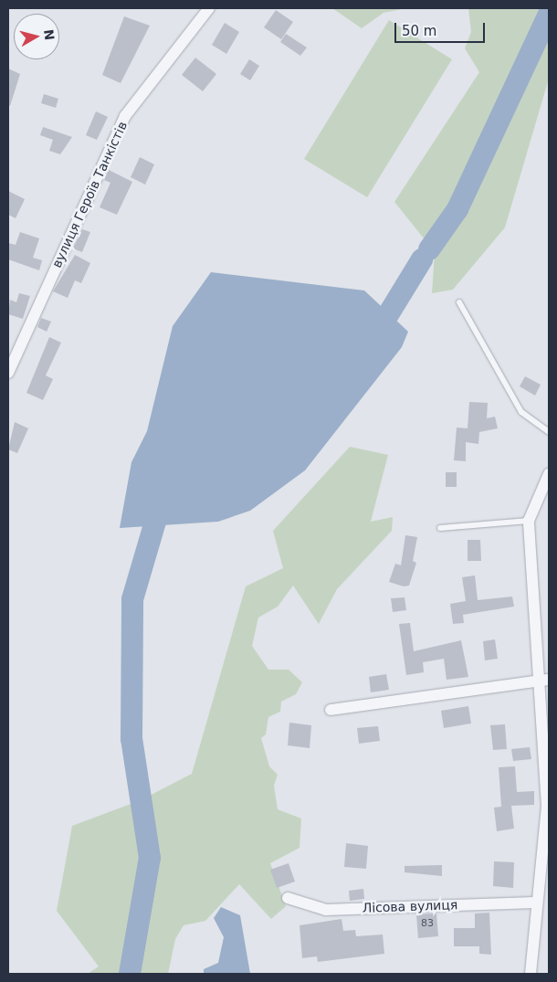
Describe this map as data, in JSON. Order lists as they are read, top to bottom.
{
  "streets": {
    "street": ["вулиця Героїв Танкістів", "Лісова вулиця"]
  },
  "house_numbers": ["83"],
  "scale_bar": "50 m",
  "north": "right"
}
